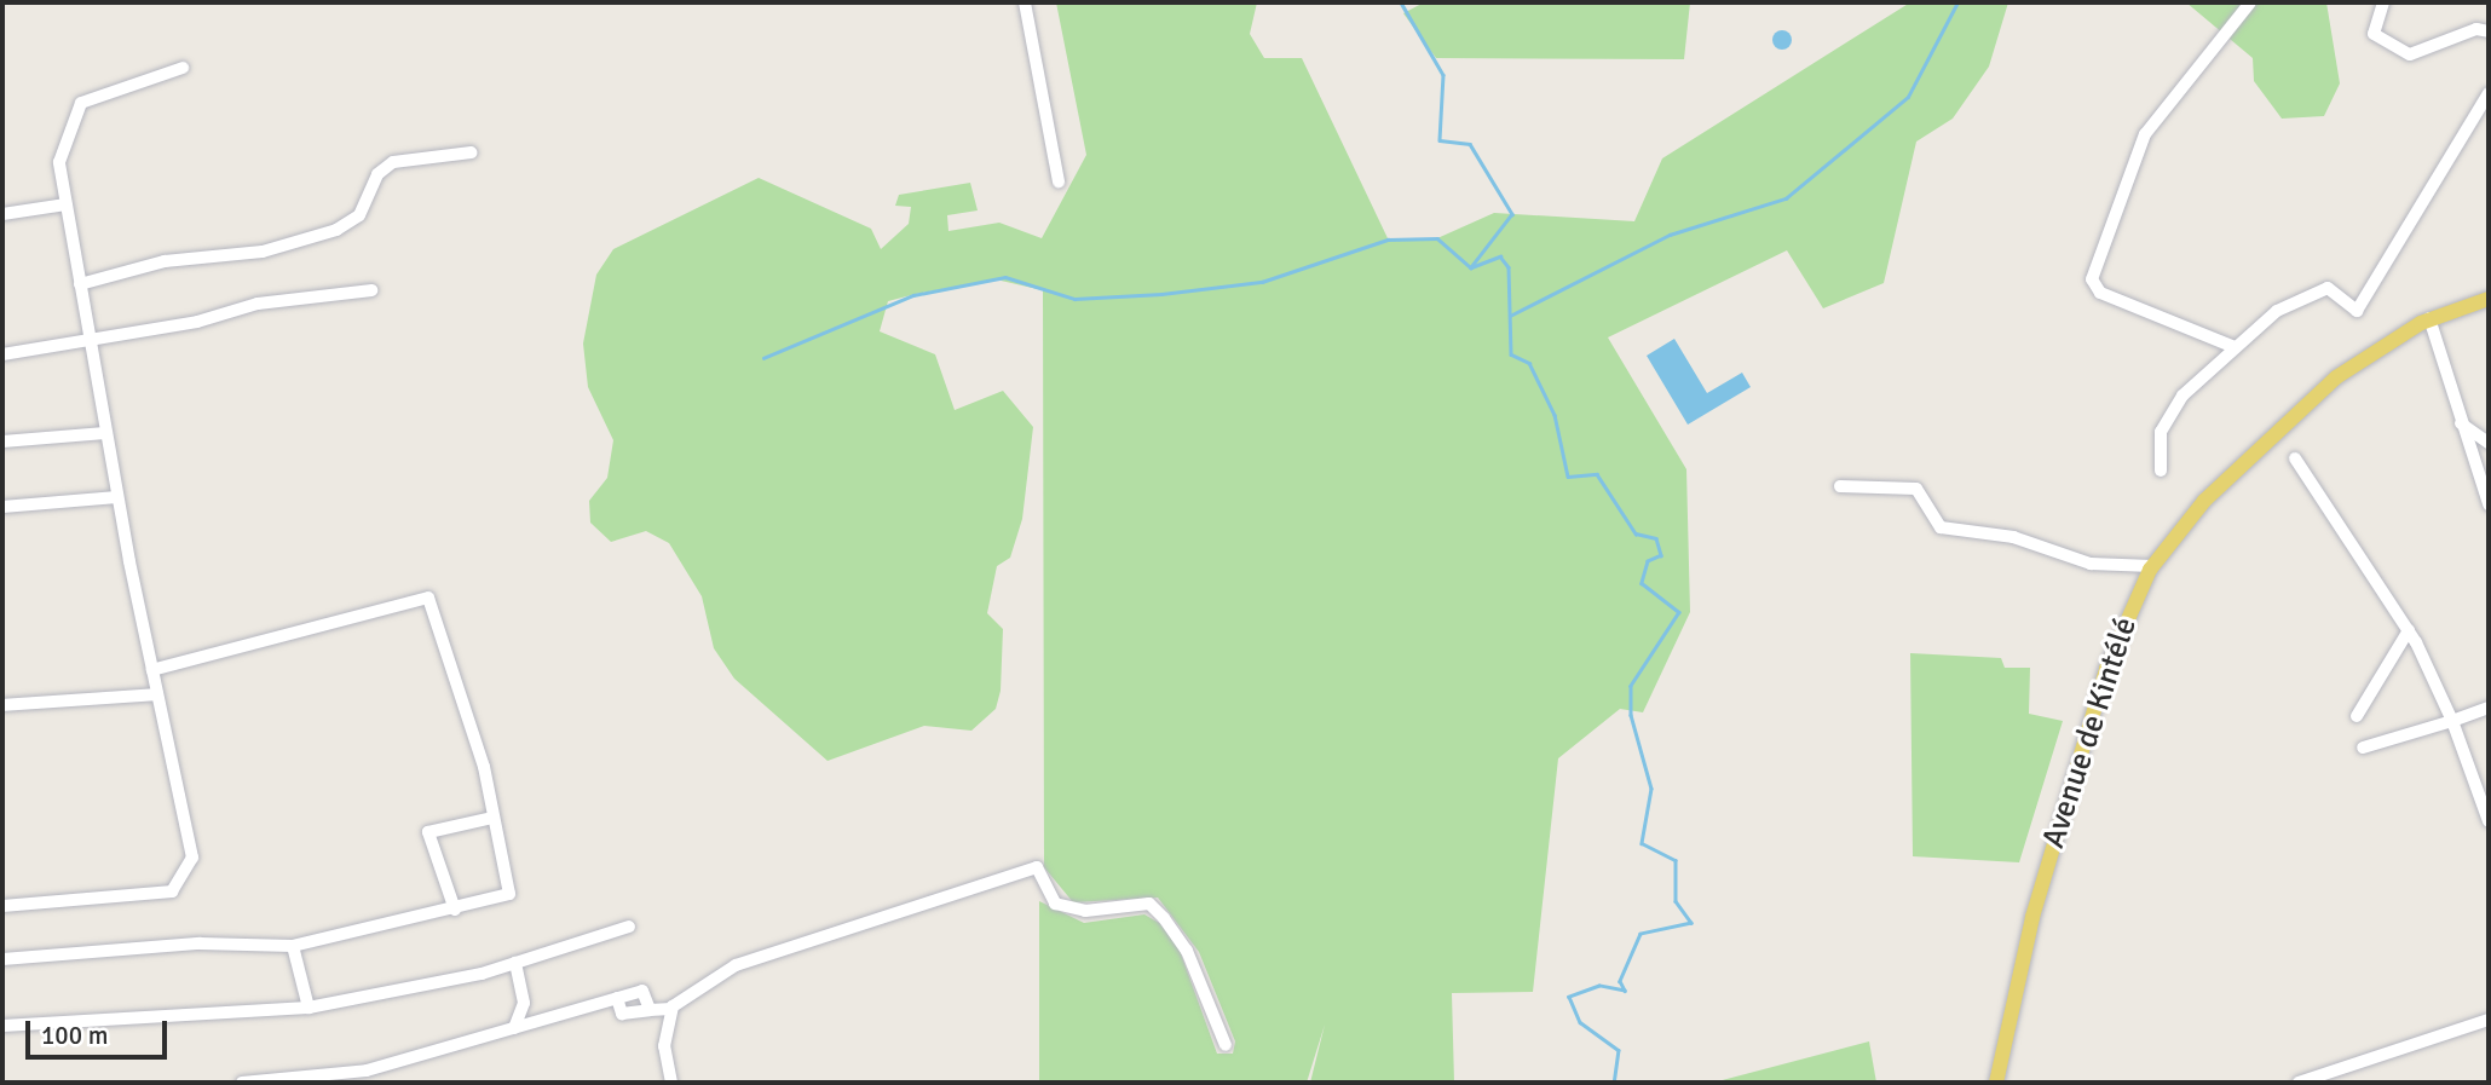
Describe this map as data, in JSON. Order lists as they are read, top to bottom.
{
  "streets": {
    "main road": ["Avenue de Kintélé"]
  },
  "scale_bar": "100 m"
}
